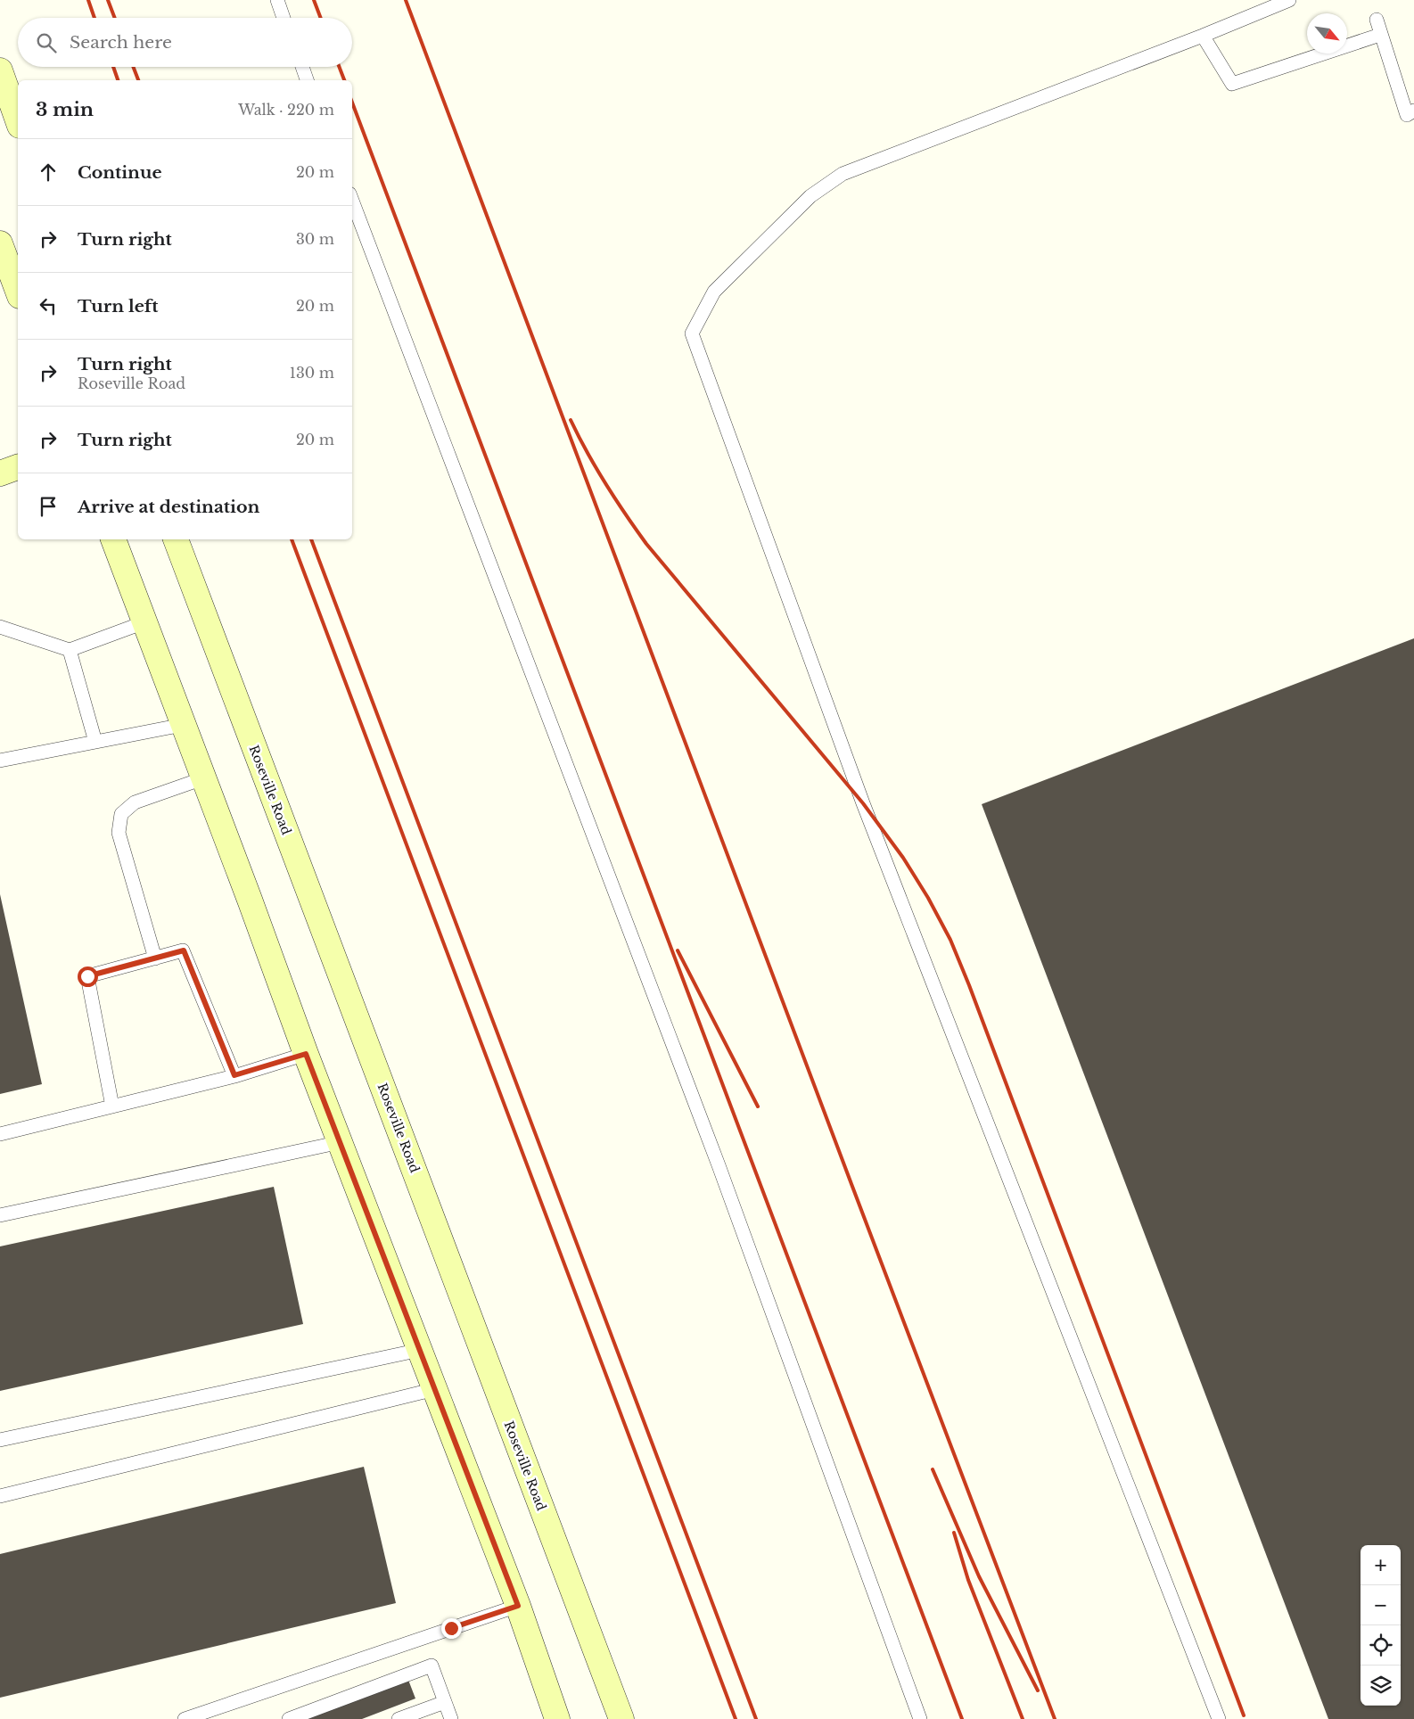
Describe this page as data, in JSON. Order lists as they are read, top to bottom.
{
  "streets": {
    "main road": ["Roseville Road"]
  },
  "north": "bottom right",
  "page": {
    "search": "Search here",
    "heading": ["3 min", "Walk · 220 m"],
    "list": [
      ["Continue", "20 m"],
      ["Turn right", "30 m"],
      ["Turn left", "20 m"],
      ["Turn right", "Roseville Road", "130 m"],
      ["Turn right", "20 m"],
      "Arrive at destination"
    ],
    "map_buttons": ["+", "−"]
  }
}
